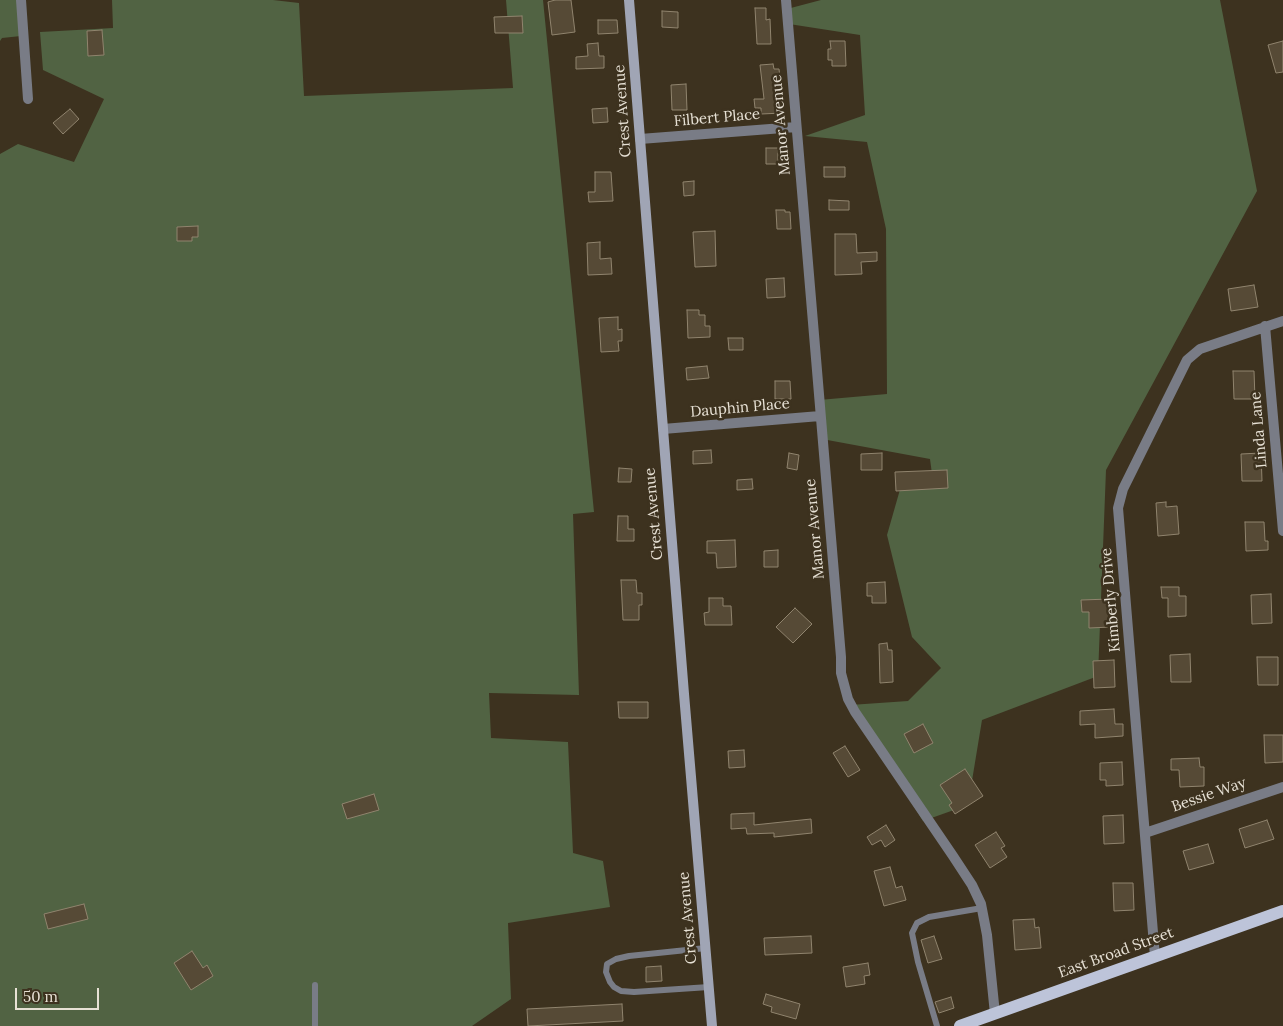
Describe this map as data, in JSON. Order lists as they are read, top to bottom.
{
  "streets": {
    "main road": ["East Broad Street"],
    "street": [
      "Crest Avenue",
      "Filbert Place",
      "Manor Avenue",
      "Dauphin Place",
      "Linda Lane",
      "Kimberly Drive",
      "Bessie Way"
    ]
  },
  "crossings": [
    ["Crest Avenue", "Filbert Place"],
    ["Crest Avenue", "Dauphin Place"],
    ["Filbert Place", "Manor Avenue"],
    ["Manor Avenue", "Dauphin Place"],
    ["Manor Avenue", "East Broad Street"],
    ["Linda Lane", "Kimberly Drive"],
    ["Kimberly Drive", "Bessie Way"],
    ["Kimberly Drive", "East Broad Street"]
  ],
  "scale_bar": "50 m"
}
